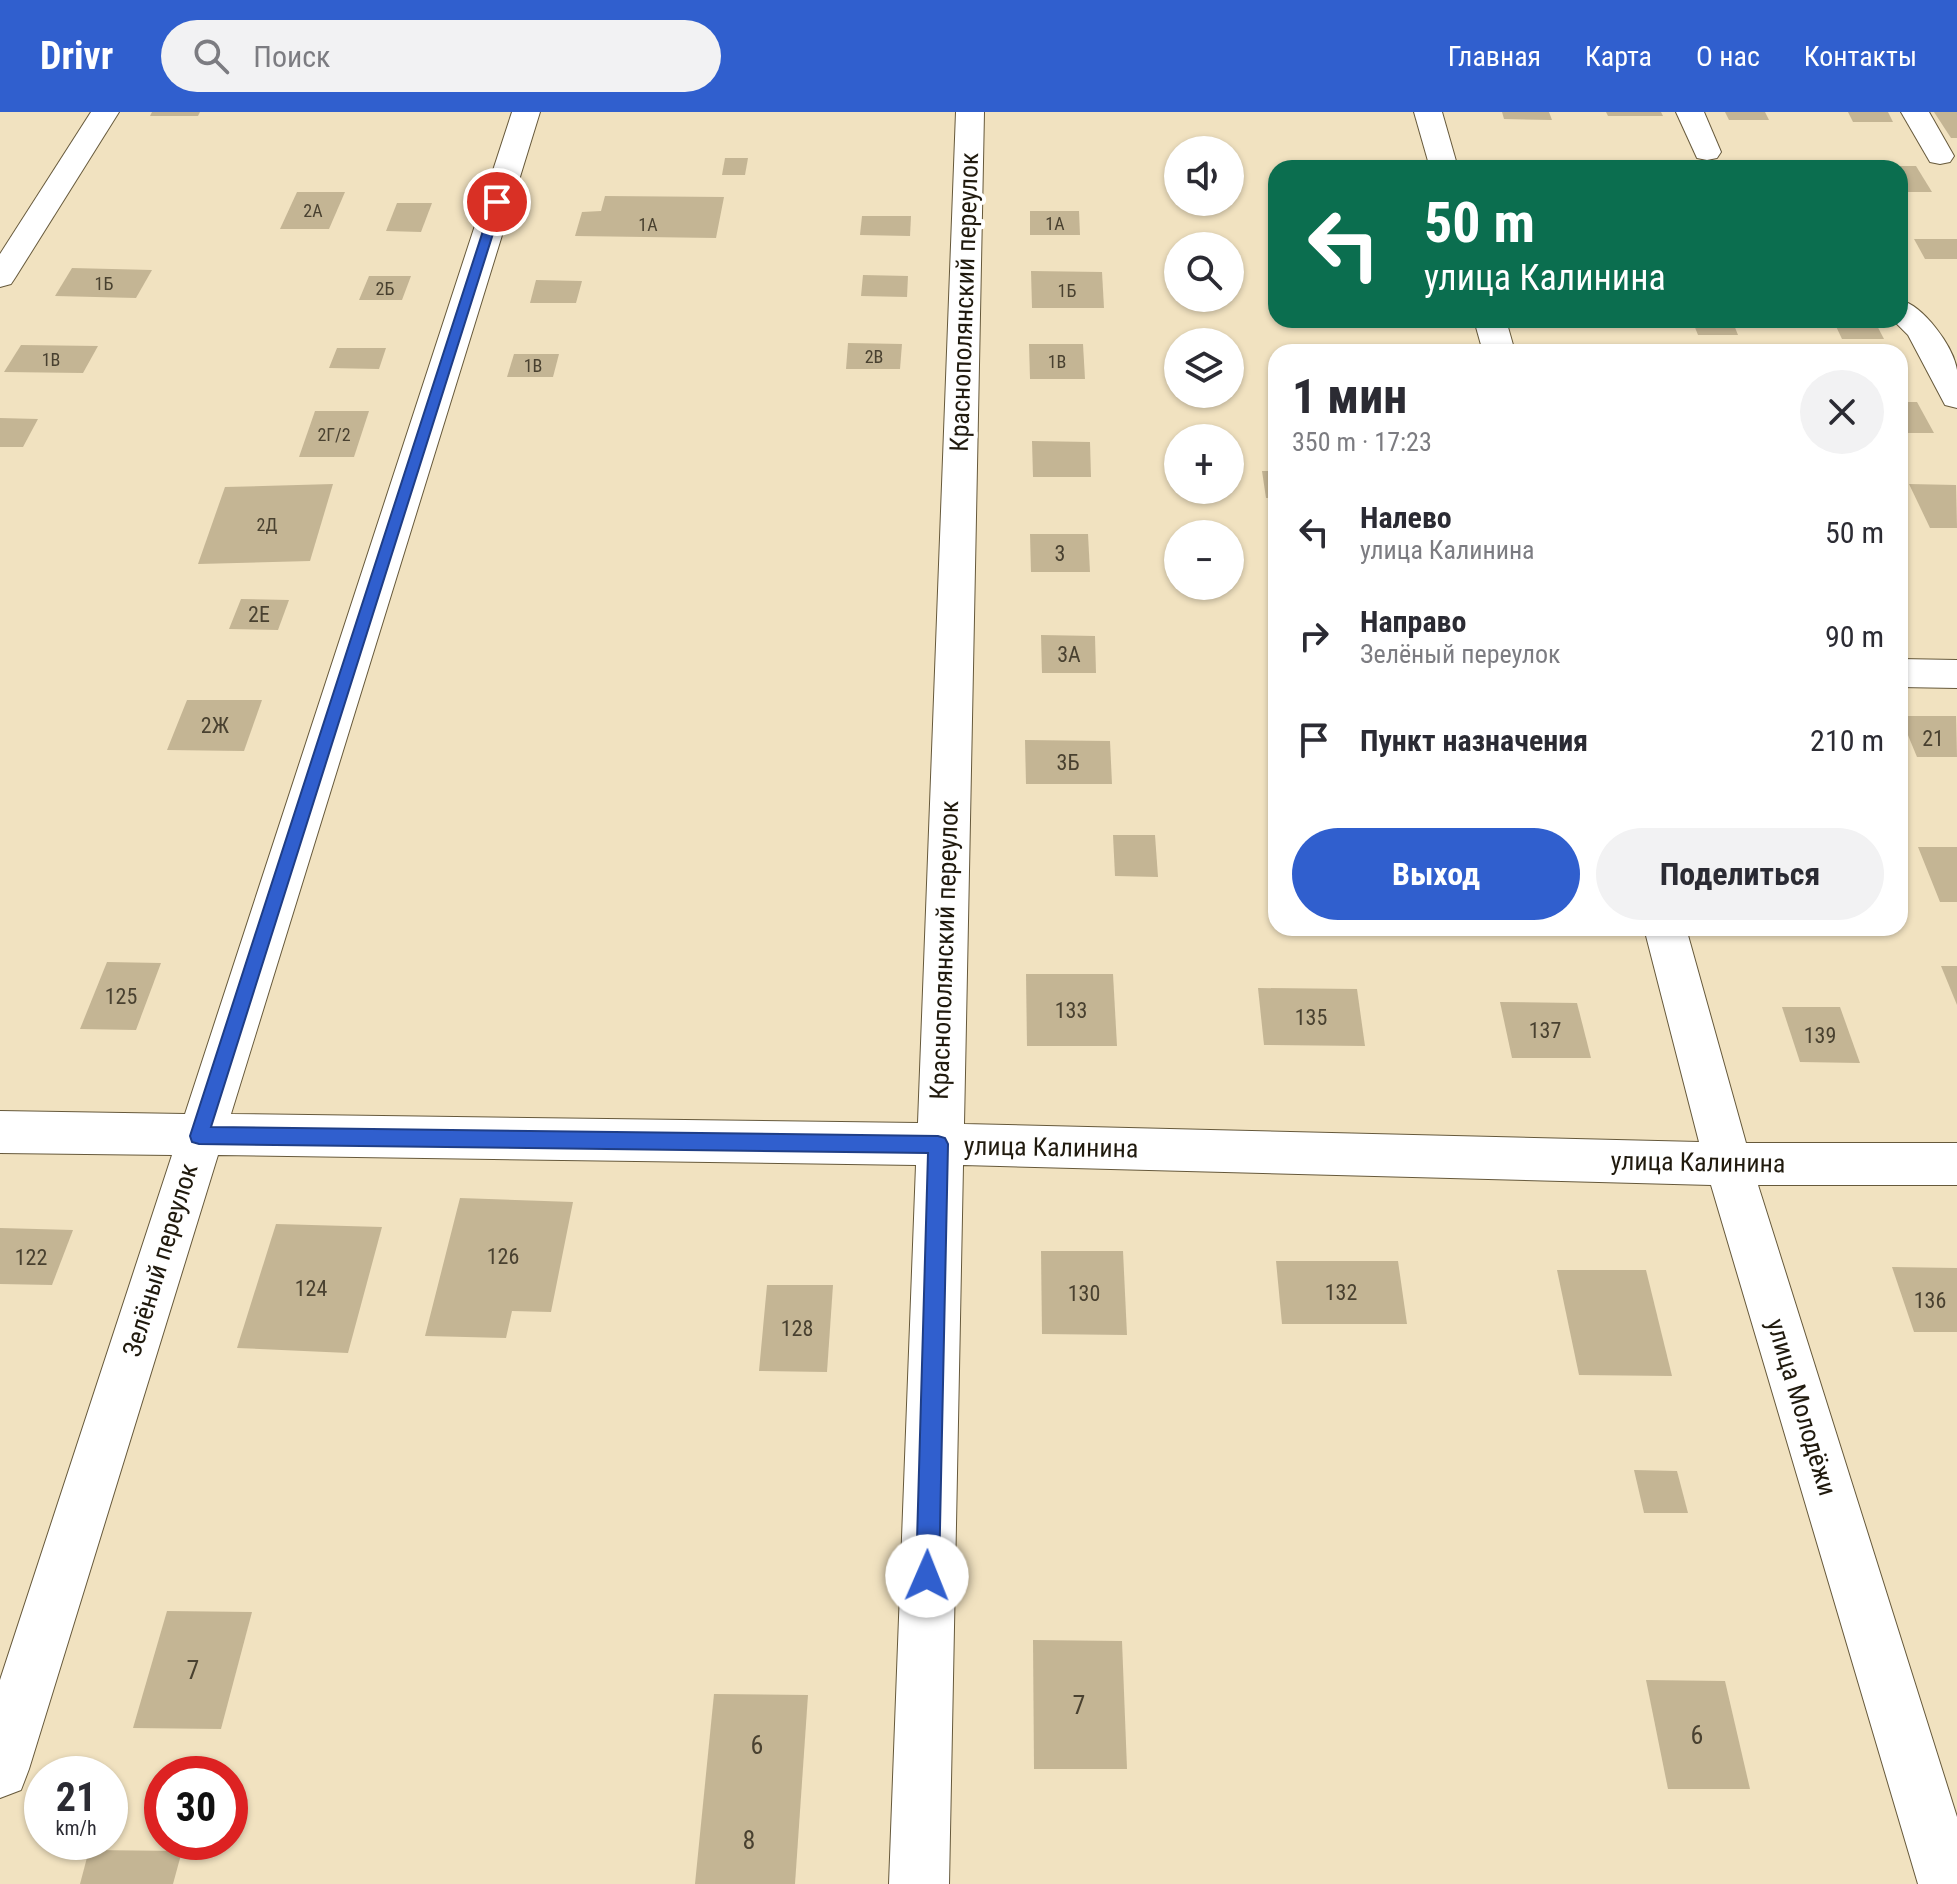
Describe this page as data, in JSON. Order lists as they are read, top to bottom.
{
  "streets": {
    "street": [
      "Краснополянский переулок",
      "улица Калинина",
      "Зелёный переулок",
      "улица Молодёжи"
    ]
  },
  "crossings": [
    ["Краснополянский переулок", "улица Калинина"],
    ["улица Калинина", "Зелёный переулок"],
    ["улица Калинина", "улица Молодёжи"]
  ],
  "house_numbers": [
    "2А",
    "1А",
    "1А",
    "1Б",
    "2Б",
    "1Б",
    "2В",
    "1В",
    "1В",
    "1В",
    "2Г/2",
    "2Д",
    "3",
    "2Е",
    "3А",
    "2Ж",
    "21",
    "3Б",
    "125",
    "133",
    "135",
    "137",
    "139",
    "126",
    "122",
    "124",
    "132",
    "130",
    "136",
    "128",
    "7",
    "7",
    "6",
    "6",
    "8"
  ],
  "page": {
    "header": "Drivr",
    "search": "Поиск",
    "nav": [
      "Главная",
      "Карта",
      "О нас",
      "Контакты"
    ],
    "map_buttons": ["+", "−"],
    "turn": ["50 m", "улица Калинина"],
    "heading": ["1 мин", "350 m · 17:23"],
    "list": [
      {
        "name": "Налево",
        "note": "улица Калинина",
        "value": "50 m"
      },
      {
        "name": "Направо",
        "note": "Зелёный переулок",
        "value": "90 m"
      },
      {
        "name": "Пункт назначения",
        "value": "210 m"
      }
    ],
    "buttons": ["Выход", "Поделиться"],
    "speed": "21 km/h",
    "limit": "30"
  }
}
